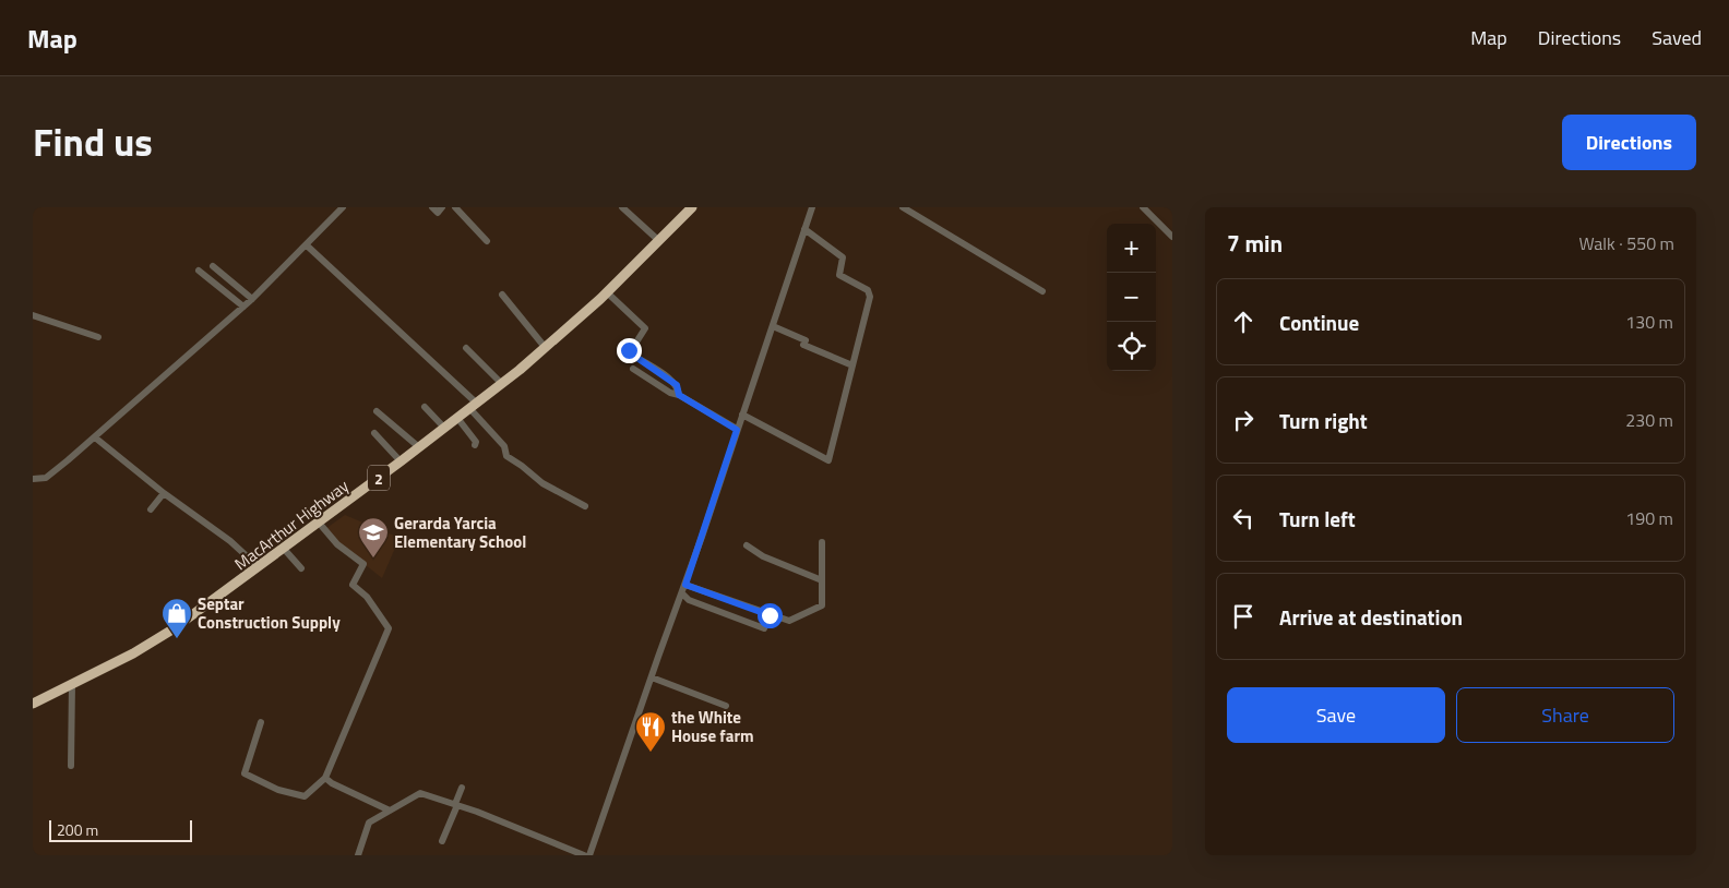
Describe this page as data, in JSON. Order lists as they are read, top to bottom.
{
  "streets": {
    "highway": ["2", "MacArthur Highway"]
  },
  "places": {
    "school or university": ["Gerarda Yarcia Elementary School"],
    "shop": ["Septar Construction Supply"],
    "restaurant": ["the White House farm"]
  },
  "scale_bar": "200 m",
  "page": {
    "header": "Map",
    "nav": ["Map", "Directions", "Saved"],
    "title": "Find us",
    "buttons": [
      "Directions",
      ["Save", "Share"]
    ],
    "heading": ["7 min", "Walk · 550 m"],
    "map_buttons": ["+", "−"],
    "list": [
      ["Continue", "130 m"],
      ["Turn right", "230 m"],
      ["Turn left", "190 m"],
      "Arrive at destination"
    ],
    "scale": "200 m"
  }
}
